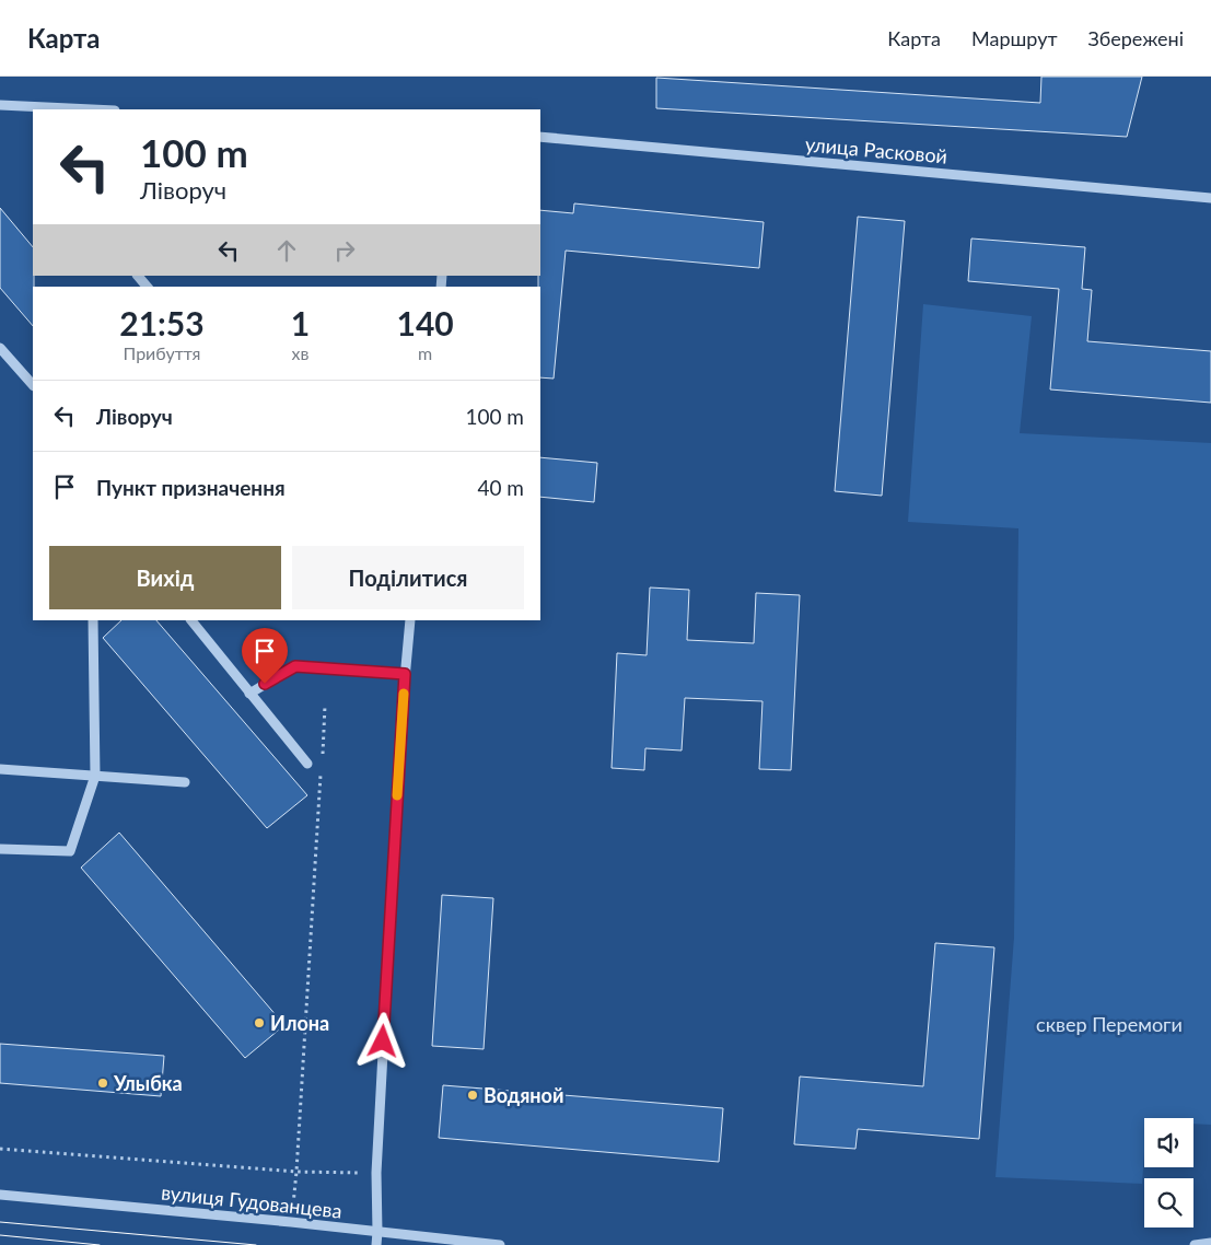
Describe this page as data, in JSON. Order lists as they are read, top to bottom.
{
  "streets": {
    "street": ["улица Расковой", "вулиця Гудованцева"]
  },
  "parks": ["сквер Перемоги"],
  "places": ["Илона", "Улыбка", "Водяной"],
  "page": {
    "header": "Карта",
    "nav": ["Карта", "Маршрут", "Збережені"],
    "turn": ["100 m", "Ліворуч"],
    "eta": [
      "21:53",
      "Прибуття",
      "1",
      "хв",
      "140",
      "m"
    ],
    "list": [
      {
        "name": "Ліворуч",
        "value": "100 m"
      },
      {
        "name": "Пункт призначення",
        "value": "40 m"
      }
    ],
    "buttons": ["Вихід", "Поділитися"]
  }
}
